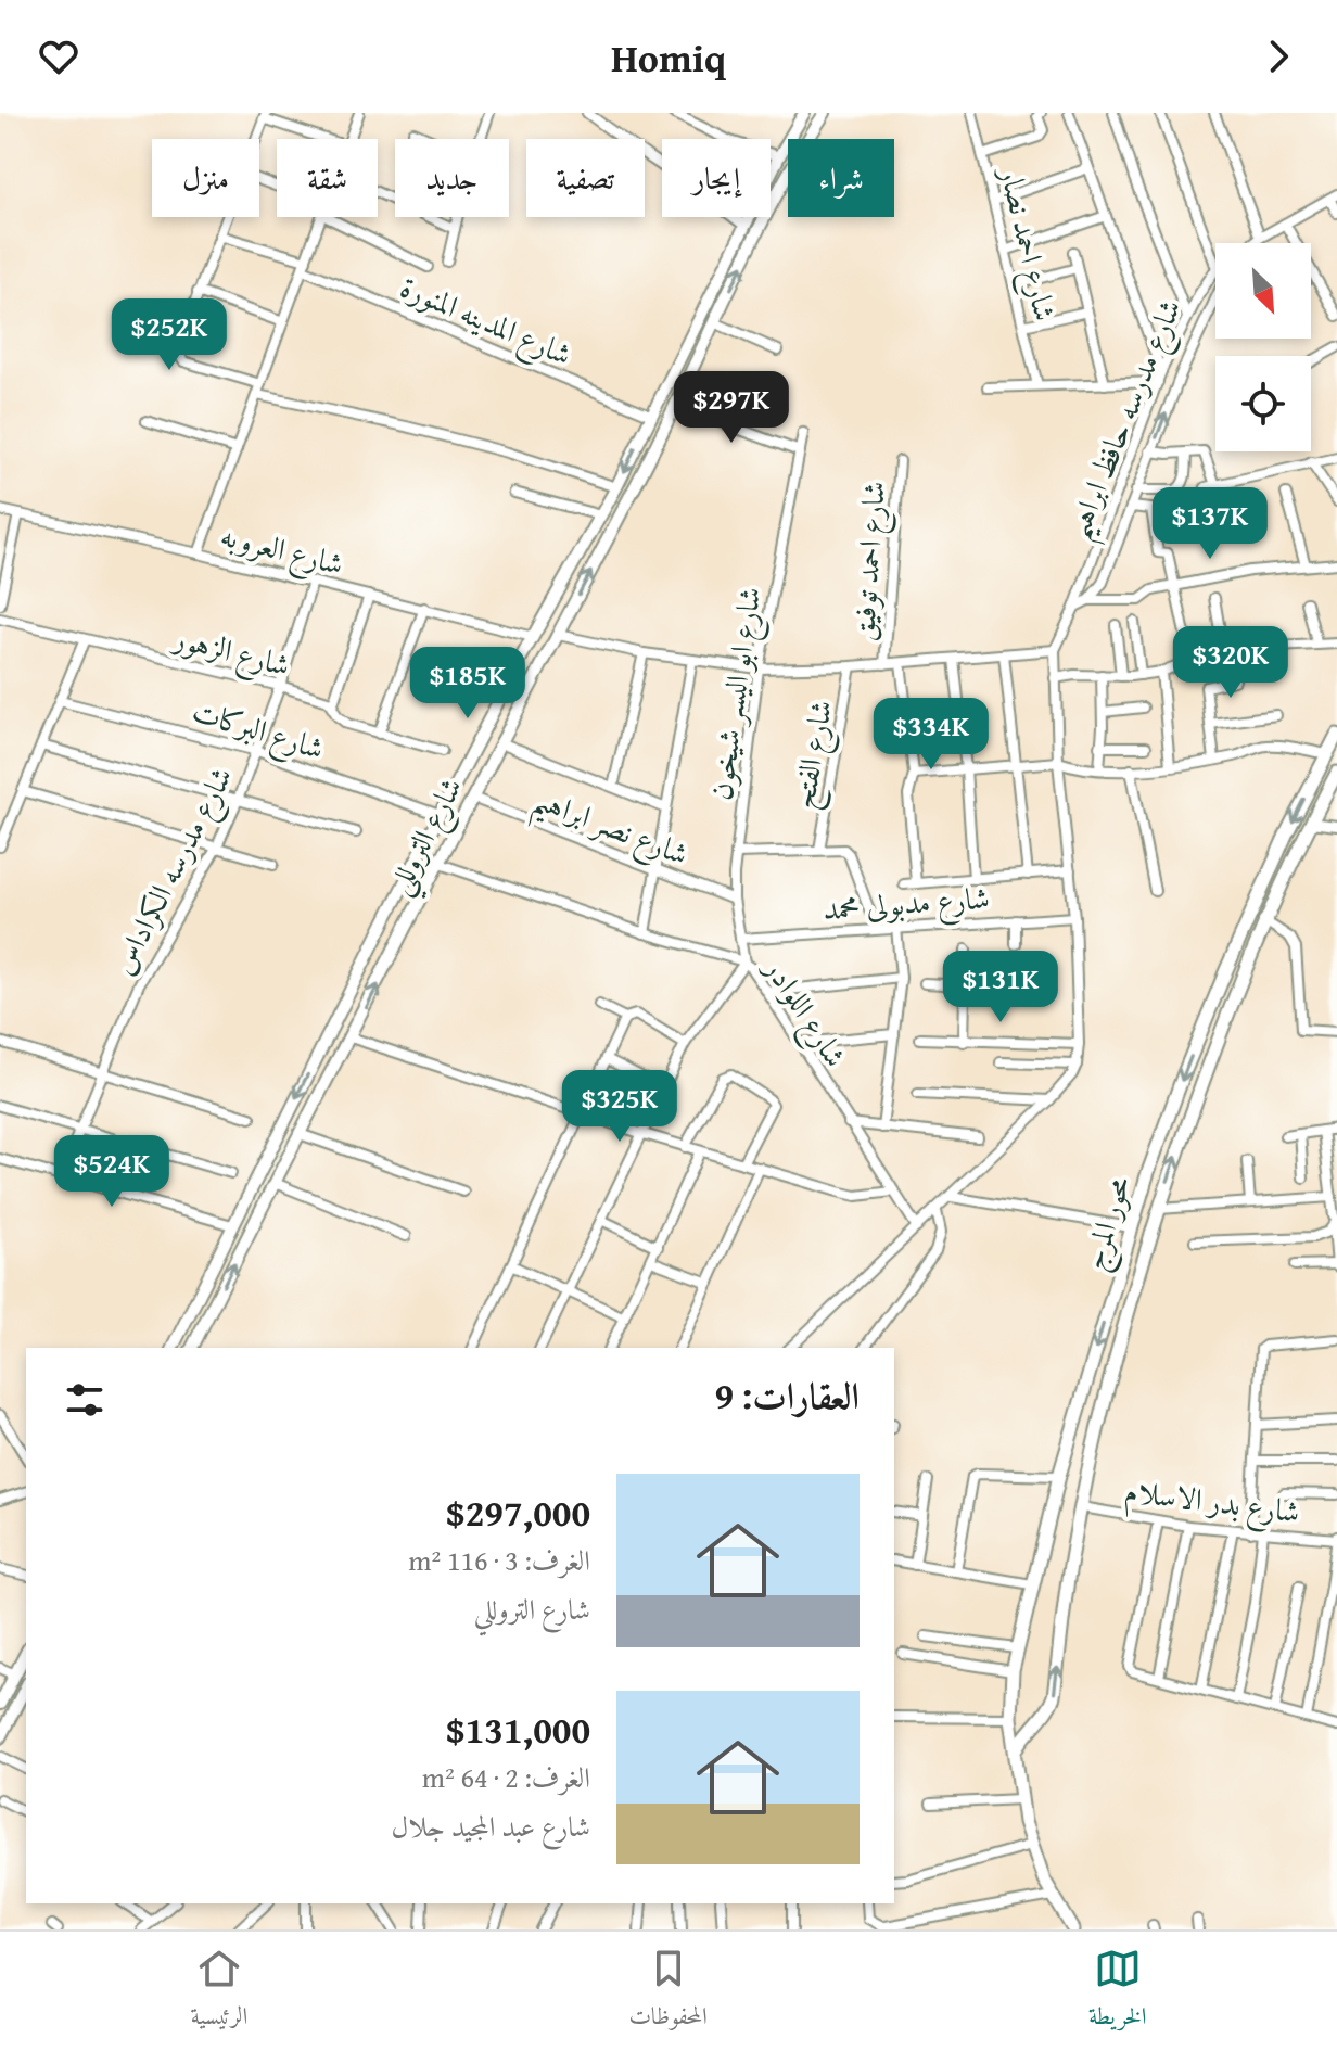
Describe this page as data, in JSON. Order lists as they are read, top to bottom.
{
  "streets": {
    "main road": ["محور المرج"],
    "street": [
      "شارع احمد نصار",
      "شارع المدينه المنورة",
      "شارع مدرسه حافظ ابراهيم",
      "شارع العروبه",
      "شارع احمد توفيق",
      "شارع الزهور",
      "شارع ابو اليسر شيخون",
      "شارع البركات",
      "شارع الفتح",
      "شارع نصر ابراهيم",
      "شارع التروللي",
      "شارع مدرسه الكراداس",
      "شارع مدبولى محمد",
      "شارع اللوادر",
      "شارع بدر الاسلام"
    ]
  },
  "crossings": [
    ["شارع المدينه المنورة", "شارع التروللي"],
    ["شارع العروبه", "شارع التروللي"],
    ["شارع العروبه", "شارع مدرسه الكراداس"],
    ["شارع الزهور", "شارع مدرسه الكراداس"],
    ["شارع ابو اليسر شيخون", "شارع نصر ابراهيم"],
    ["شارع ابو اليسر شيخون", "شارع مدبولى محمد"],
    ["شارع ابو اليسر شيخون", "شارع اللوادر"],
    ["شارع البركات", "شارع التروللي"],
    ["شارع البركات", "شارع مدرسه الكراداس"],
    ["شارع نصر ابراهيم", "شارع التروللي"],
    ["شارع التروللي", "شارع اللوادر"],
    ["محور المرج", "شارع بدر الاسلام"]
  ],
  "north": "bottom right",
  "page": {
    "header": "Homiq",
    "chip": [
      "شراء",
      "إيجار",
      "تصفية",
      "جديد",
      "شقة",
      "منزل"
    ],
    "price": [
      "$252K",
      "$297K",
      "$137K",
      "$320K",
      "$185K",
      "$334K",
      "$131K",
      "$325K",
      "$524K"
    ],
    "heading": "العقارات: 9",
    "list": [
      {
        "name": "$297,000",
        "note": "الغرف: 3 · 116 m² · شارع التروللي"
      },
      {
        "name": "$131,000",
        "note": "الغرف: 2 · 64 m² · شارع عبد المجيد جلال"
      }
    ],
    "tabs": ["الخريطة", "المحفوظات", "الرئيسية"]
  }
}
